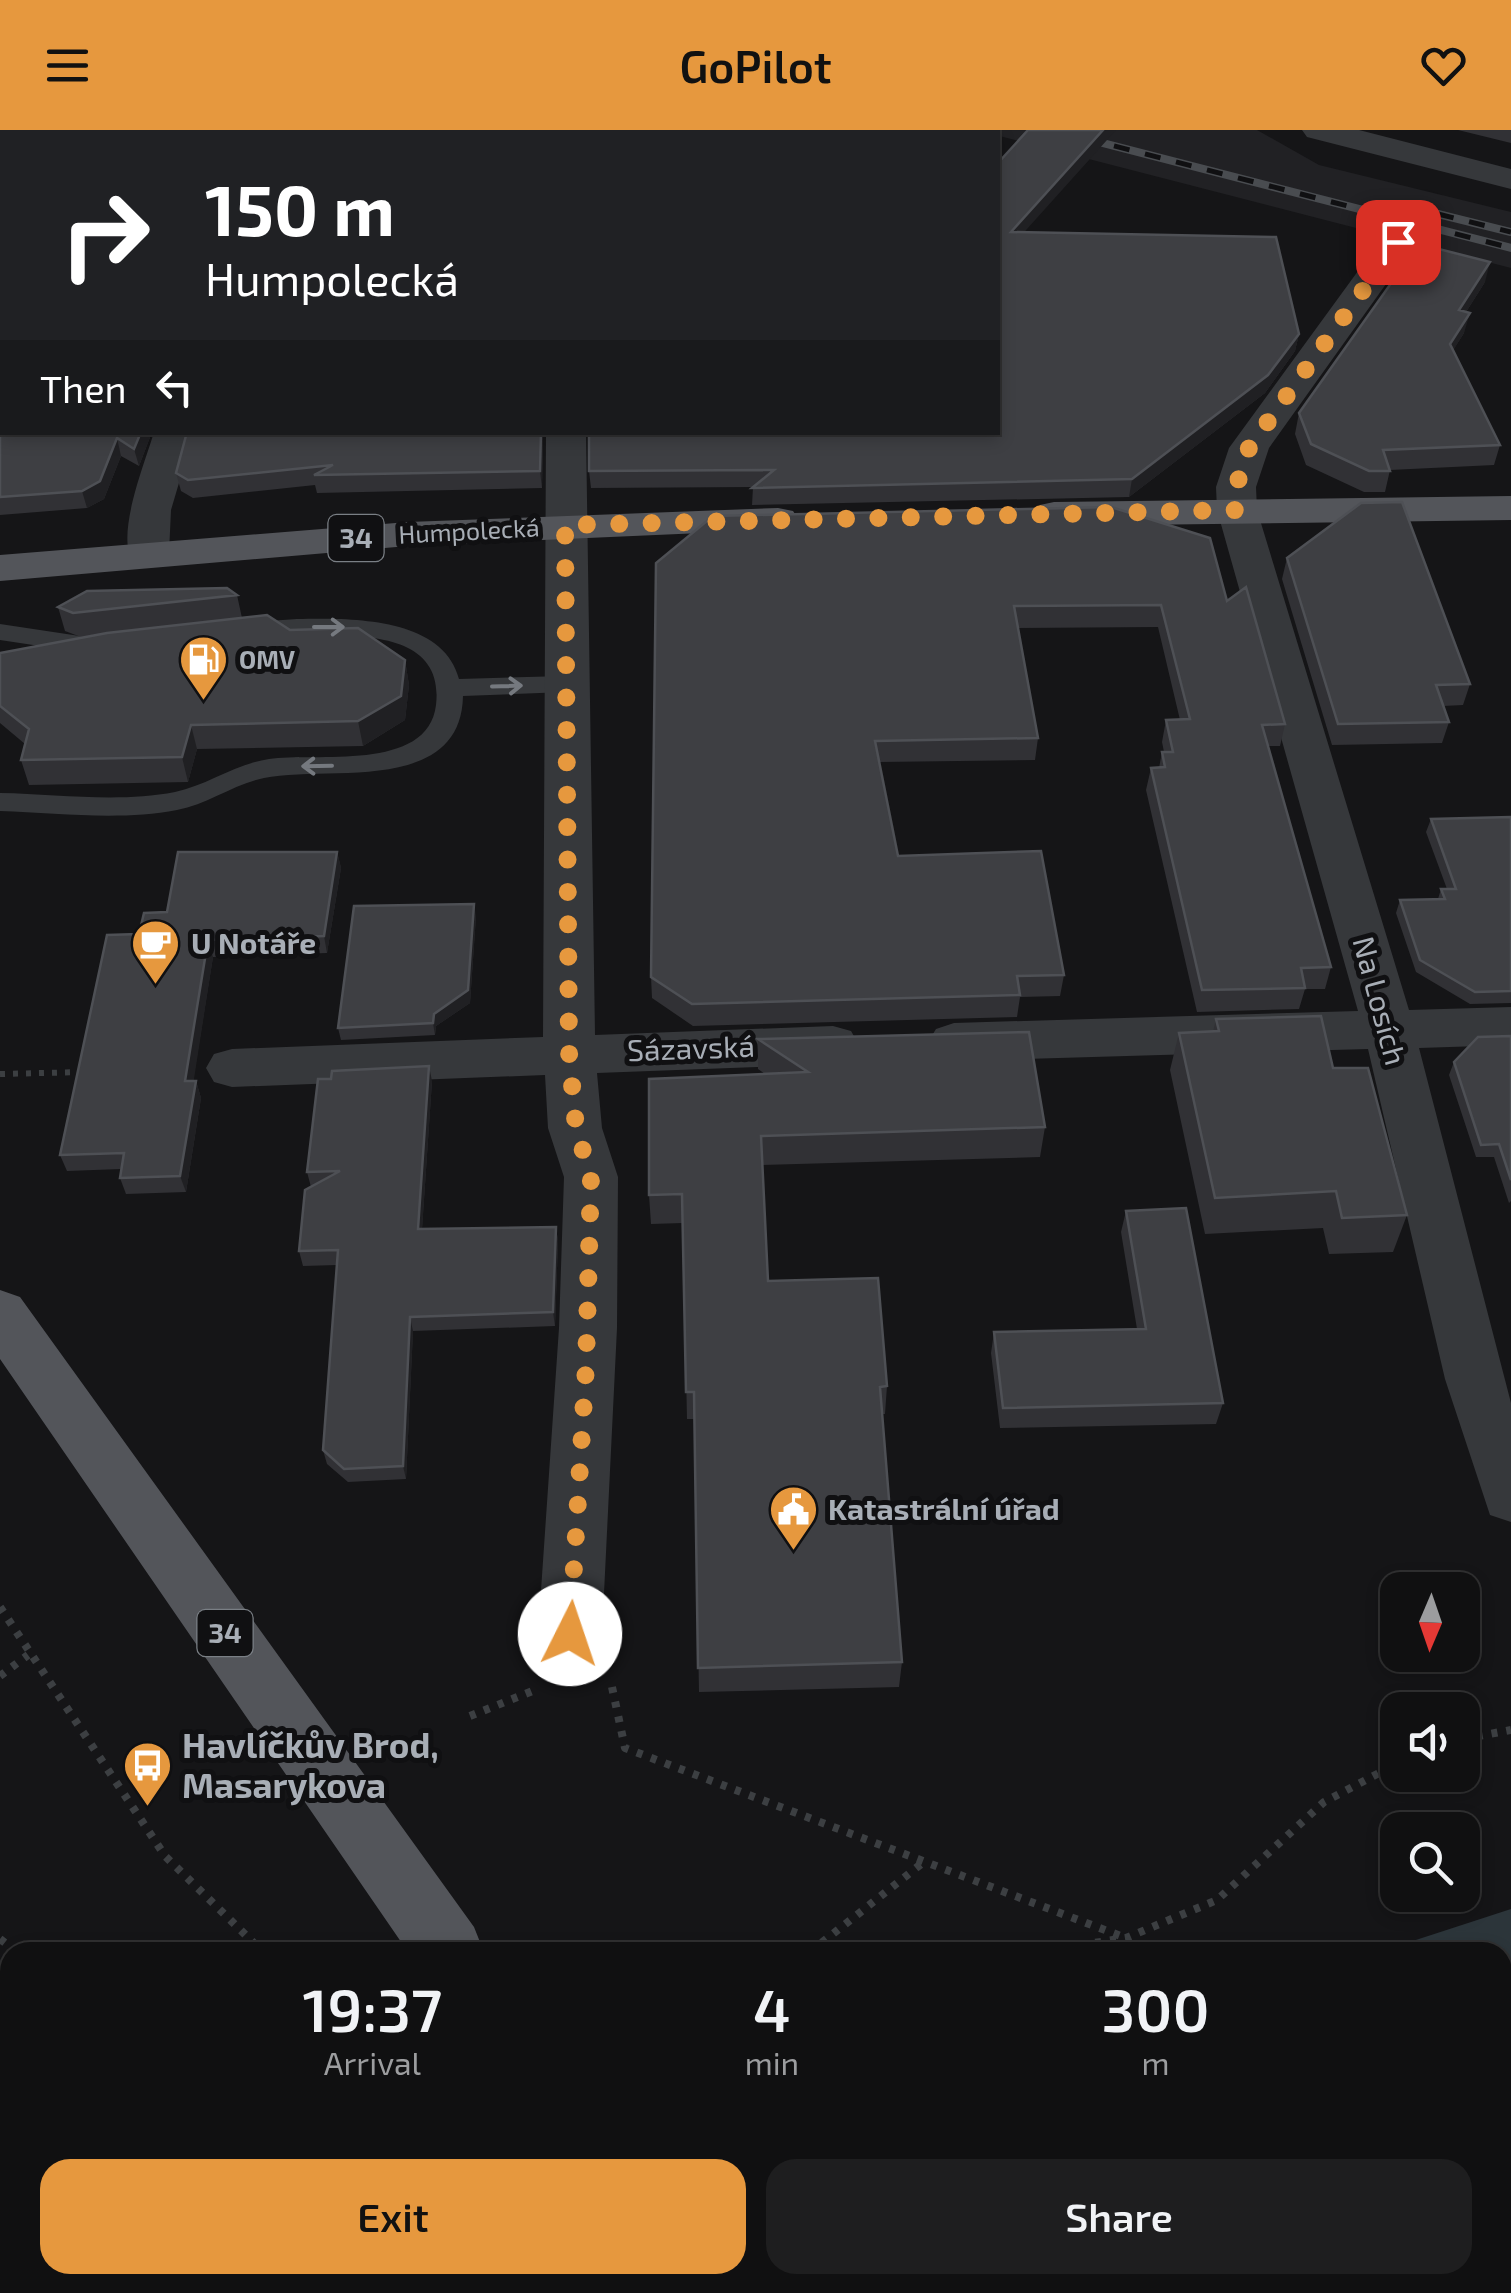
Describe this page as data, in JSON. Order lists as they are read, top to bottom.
{
  "streets": {
    "main road": ["Humpolecká", "34"],
    "street": ["Na Losích", "Sázavská"]
  },
  "crossings": [
    ["Na Losích", "Sázavská"]
  ],
  "places": {
    "fuel station": ["OMV"],
    "cafe": ["U Notáře"],
    "public building": ["Katastrální úřad"],
    "bus stop": ["Havlíčkův Brod, Masarykova"]
  },
  "north": "bottom",
  "page": {
    "header": "GoPilot",
    "turn": ["150 m", "Humpolecká"],
    "then": "Then",
    "eta": [
      "19:37",
      "Arrival",
      "4",
      "min",
      "300",
      "m"
    ],
    "buttons": ["Exit", "Share"]
  }
}
